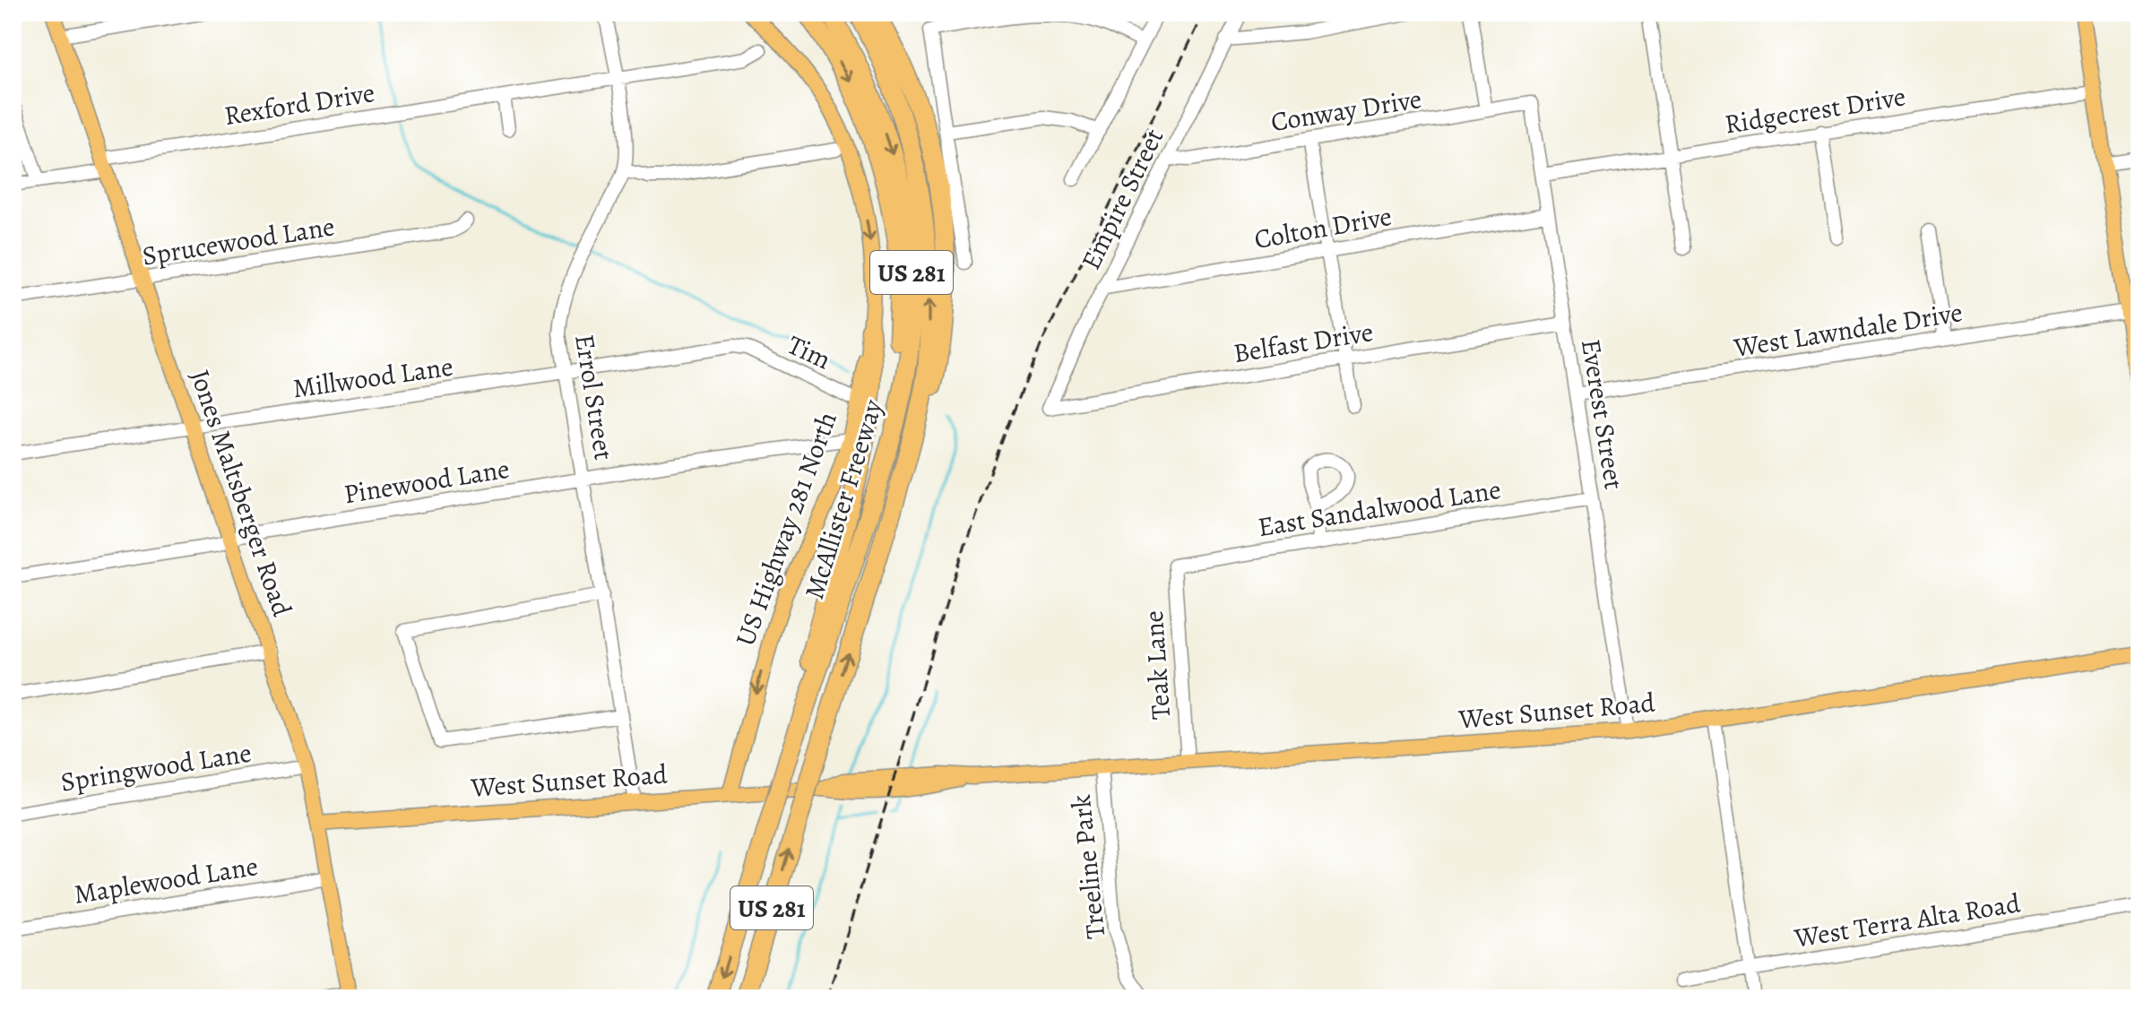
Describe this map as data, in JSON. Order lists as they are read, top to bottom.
{
  "streets": {
    "highway": ["US 281", "McAllister Freeway"],
    "main road": ["Jones Maltsberger Road", "US Highway 281 North", "West Sunset Road"],
    "street": [
      "Rexford Drive",
      "Conway Drive",
      "Ridgecrest Drive",
      "Empire Street",
      "Colton Drive",
      "Sprucewood Lane",
      "West Lawndale Drive",
      "Belfast Drive",
      "Tim",
      "Millwood Lane",
      "Errol Street",
      "Everest Street",
      "Pinewood Lane",
      "East Sandalwood Lane",
      "Teak Lane",
      "Springwood Lane",
      "Treeline Park",
      "Maplewood Lane",
      "West Terra Alta Road"
    ]
  },
  "crossings": [
    ["Rexford Drive", "Errol Street"],
    ["Rexford Drive", "Jones Maltsberger Road"],
    ["Conway Drive", "Empire Street"],
    ["Conway Drive", "Everest Street"],
    ["Ridgecrest Drive", "Everest Street"],
    ["Empire Street", "Colton Drive"],
    ["Empire Street", "Belfast Drive"],
    ["Colton Drive", "Everest Street"],
    ["Sprucewood Lane", "Jones Maltsberger Road"],
    ["West Lawndale Drive", "Everest Street"],
    ["Belfast Drive", "Everest Street"],
    ["Tim", "Millwood Lane"],
    ["Tim", "US Highway 281 North"],
    ["Millwood Lane", "Errol Street"],
    ["Millwood Lane", "Jones Maltsberger Road"],
    ["Errol Street", "Pinewood Lane"],
    ["Errol Street", "West Sunset Road"],
    ["Everest Street", "East Sandalwood Lane"],
    ["Everest Street", "West Sunset Road"],
    ["Pinewood Lane", "Jones Maltsberger Road"],
    ["Pinewood Lane", "US Highway 281 North"],
    ["Jones Maltsberger Road", "West Sunset Road"],
    ["Jones Maltsberger Road", "Springwood Lane"],
    ["Jones Maltsberger Road", "Maplewood Lane"],
    ["East Sandalwood Lane", "Teak Lane"],
    ["US Highway 281 North", "West Sunset Road"],
    ["Teak Lane", "West Sunset Road"],
    ["West Sunset Road", "Treeline Park"]
  ],
  "one_way": ["US Highway 281 North"]
}
